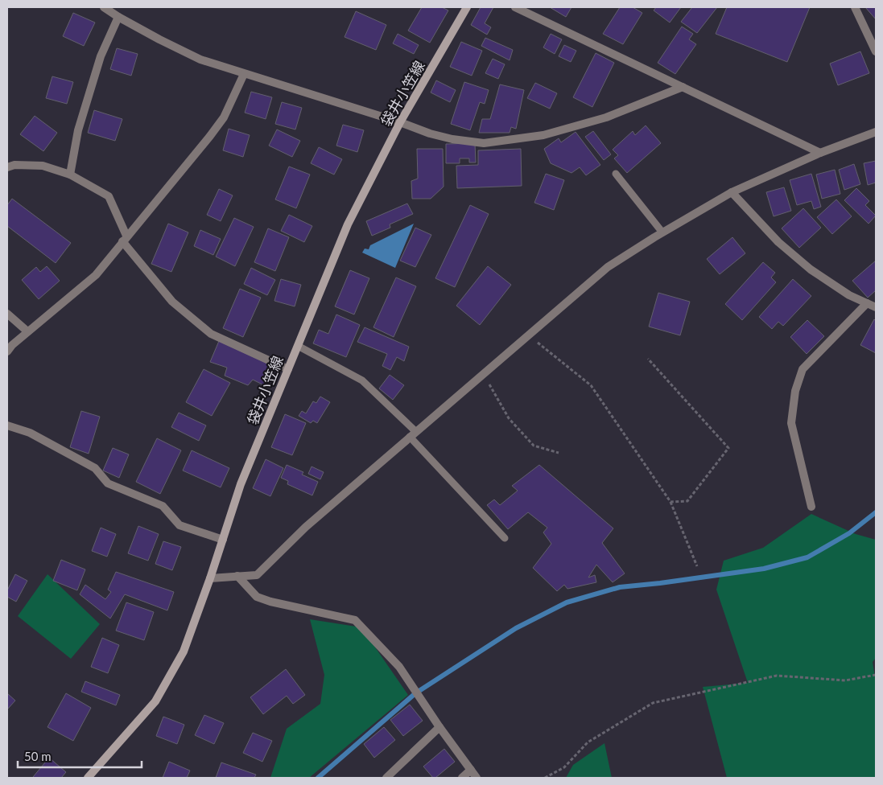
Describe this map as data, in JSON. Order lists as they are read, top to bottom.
{
  "streets": {
    "main road": ["袋井小笠線"]
  },
  "scale_bar": "50 m"
}
